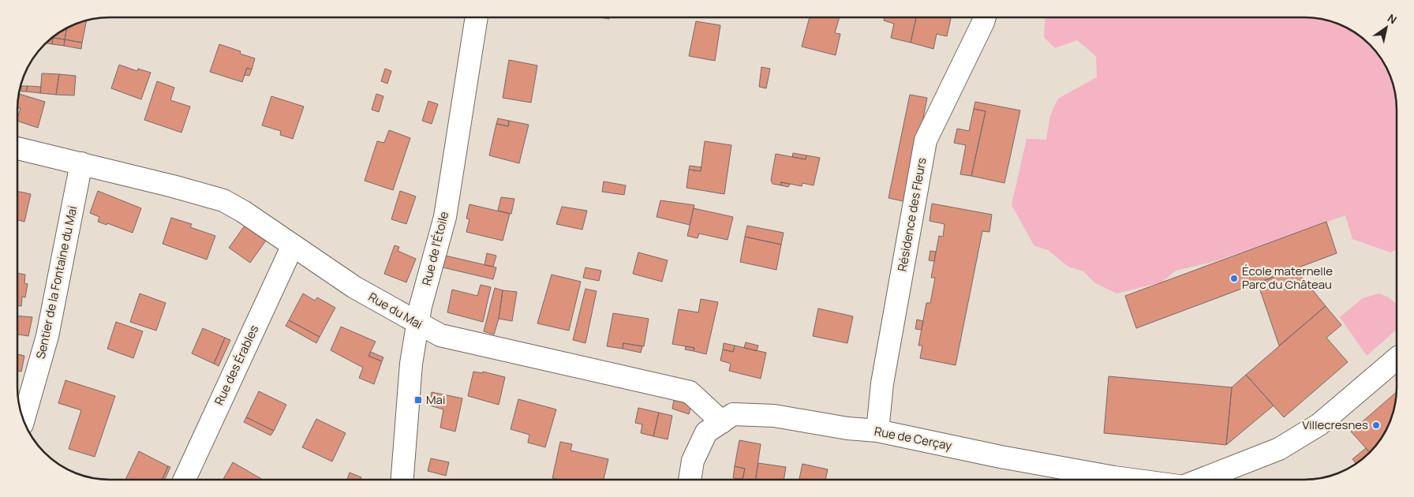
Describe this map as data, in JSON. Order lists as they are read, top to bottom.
{
  "streets": {
    "street": [
      "Résidence des Fleurs",
      "Rue de l'Étoile",
      "Sentier de la Fontaine du Mai",
      "Rue du Mai",
      "Rue des Érables",
      "Rue de Cerçay"
    ]
  },
  "crossings": [
    ["Résidence des Fleurs", "Rue de Cerçay"],
    ["Rue de l'Étoile", "Rue du Mai"],
    ["Sentier de la Fontaine du Mai", "Rue du Mai"],
    ["Rue du Mai", "Rue des Érables"],
    ["Rue du Mai", "Rue de Cerçay"]
  ],
  "places": {
    "other": ["École maternelle Parc du Château", "Villecresnes"],
    "transit": ["Mai"]
  },
  "north": "top right"
}
